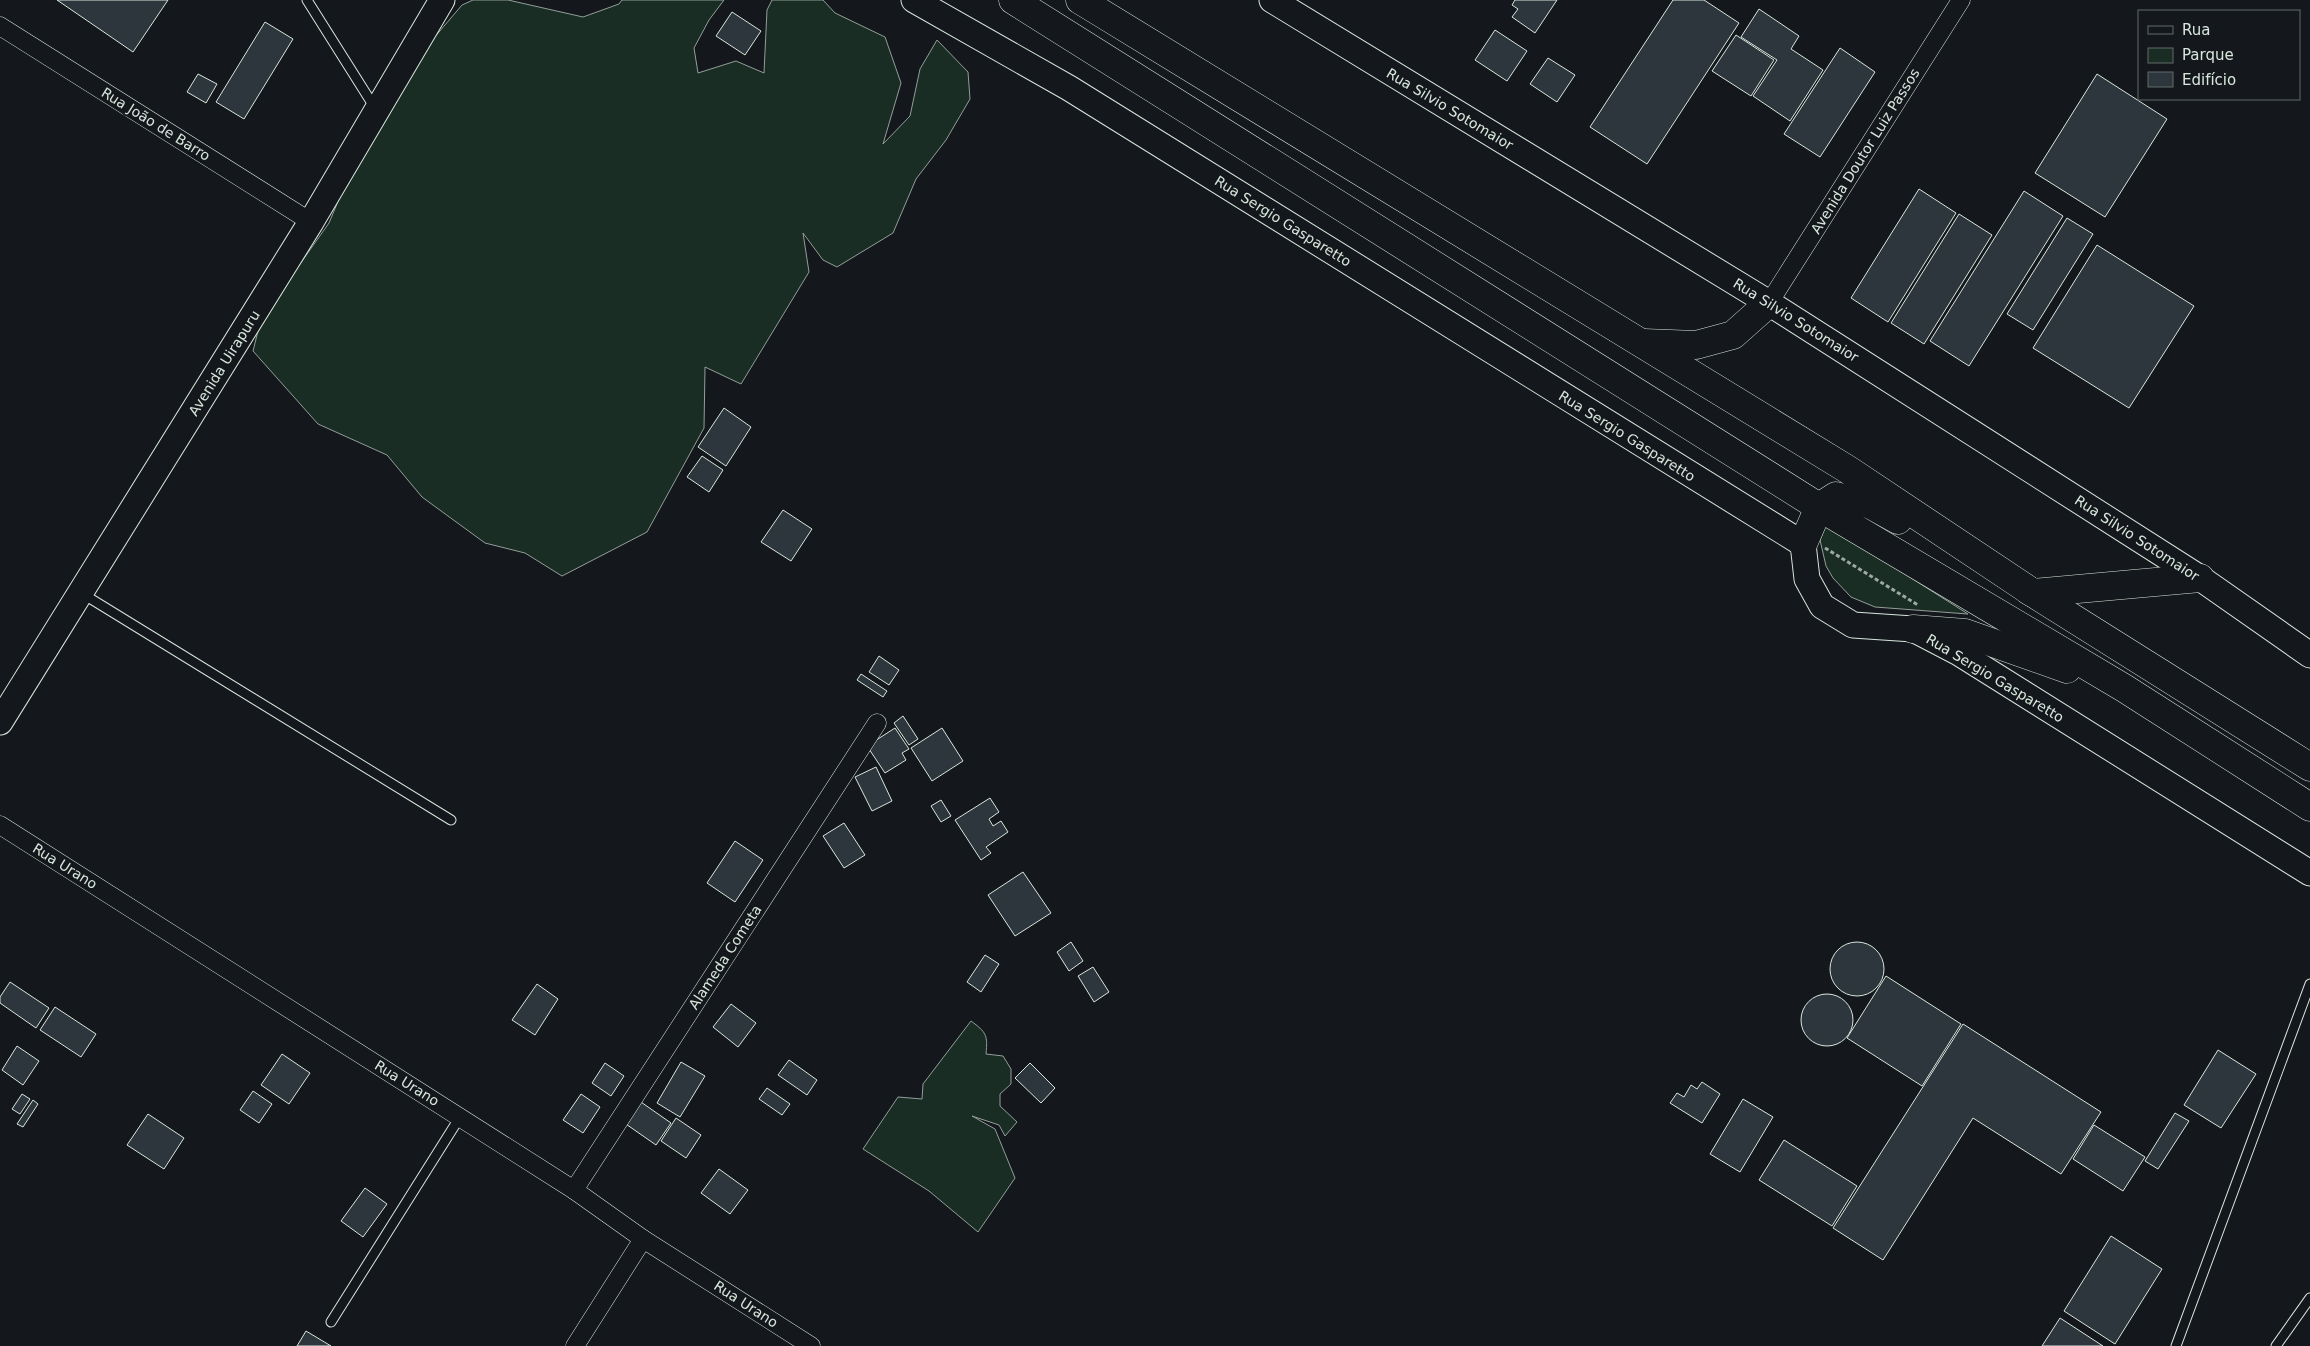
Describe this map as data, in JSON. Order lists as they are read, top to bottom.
{
  "streets": {
    "street": [
      "Rua Silvio Sotomaior",
      "Rua João de Barro",
      "Avenida Doutor Luiz Passos",
      "Rua Sergio Gasparetto",
      "Avenida Uirapuru",
      "Rua Urano",
      "Alameda Cometa"
    ]
  },
  "crossings": [
    ["Rua Silvio Sotomaior", "Avenida Doutor Luiz Passos"],
    ["Rua João de Barro", "Avenida Uirapuru"],
    ["Rua Urano", "Alameda Cometa"]
  ],
  "legend": ["Rua", "Parque", "Edifício"]
}
